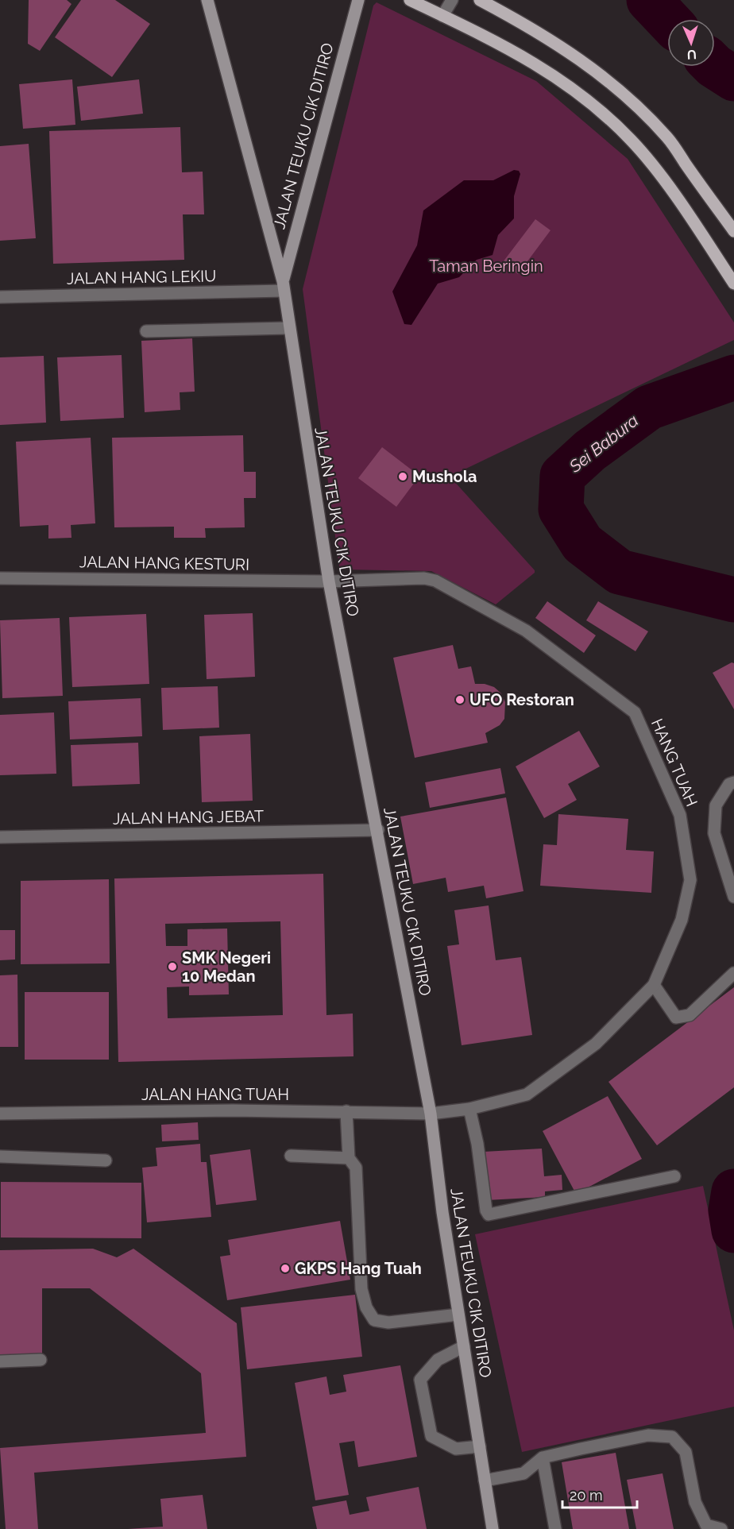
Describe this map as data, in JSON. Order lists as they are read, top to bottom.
{
  "streets": {
    "street": [
      "JALAN TEUKU CIK DITIRO",
      "JALAN HANG LEKIU",
      "JALAN HANG KESTURI",
      "HANG TUAH",
      "JALAN HANG JEBAT",
      "JALAN HANG TUAH"
    ]
  },
  "crossings": [
    ["JALAN TEUKU CIK DITIRO", "JALAN HANG LEKIU"],
    ["JALAN TEUKU CIK DITIRO", "JALAN HANG KESTURI"],
    ["JALAN TEUKU CIK DITIRO", "HANG TUAH"],
    ["JALAN TEUKU CIK DITIRO", "JALAN HANG JEBAT"],
    ["JALAN TEUKU CIK DITIRO", "JALAN HANG TUAH"],
    ["JALAN HANG KESTURI", "HANG TUAH"],
    ["HANG TUAH", "JALAN HANG TUAH"]
  ],
  "water": ["Sei Babura"],
  "parks": ["Taman Beringin"],
  "places": [
    "Mushola",
    "UFO Restoran",
    "SMK Negeri 10 Medan",
    "GKPS Hang Tuah"
  ],
  "scale_bar": "20 m",
  "north": "bottom"
}
